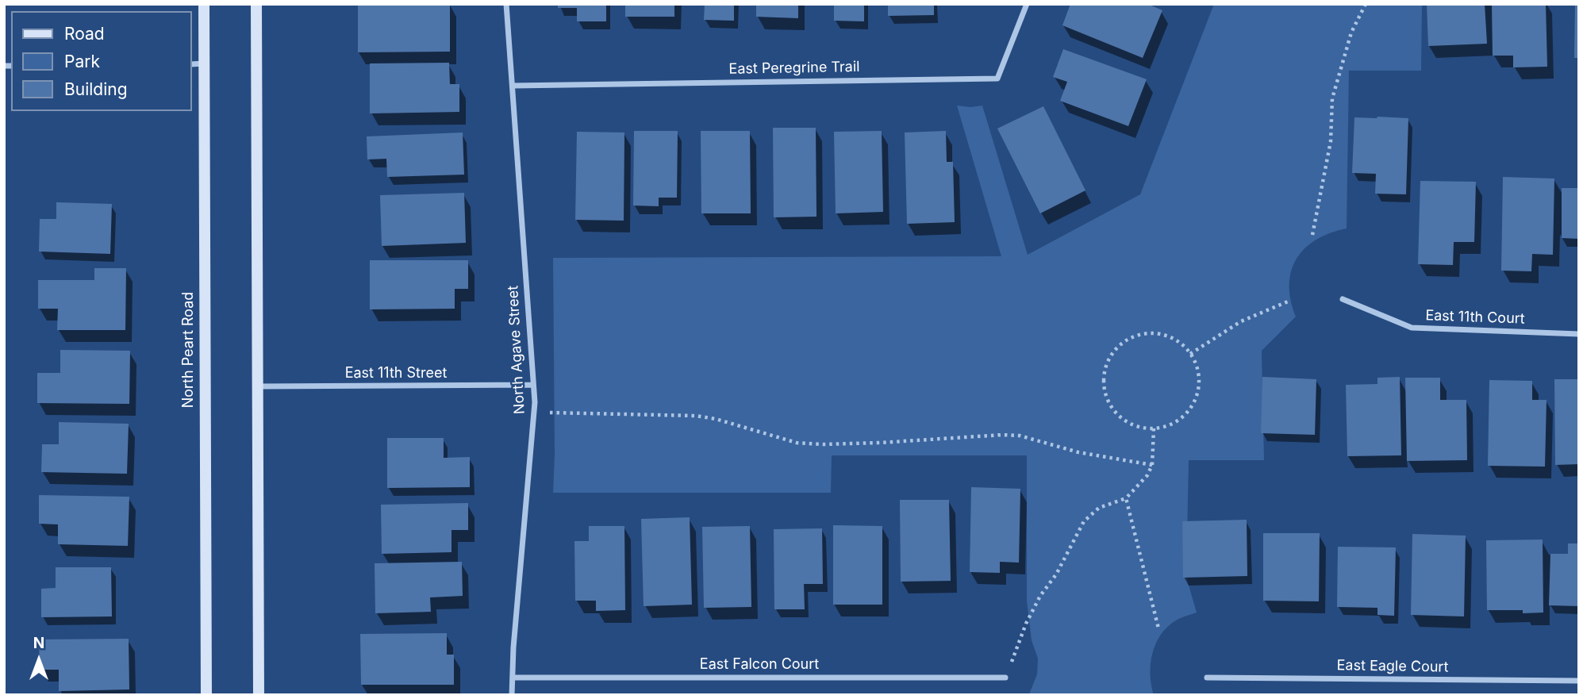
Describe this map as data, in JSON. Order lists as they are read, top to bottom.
{
  "streets": {
    "street": [
      "East Peregrine Trail",
      "East 11th Court",
      "North Peart Road",
      "North Agave Street",
      "East 11th Street",
      "East Falcon Court",
      "East Eagle Court"
    ]
  },
  "crossings": [
    ["East Peregrine Trail", "North Agave Street"],
    ["North Agave Street", "East 11th Street"],
    ["North Agave Street", "East Falcon Court"]
  ],
  "legend": ["Road", "Park", "Building"],
  "north": "top"
}
